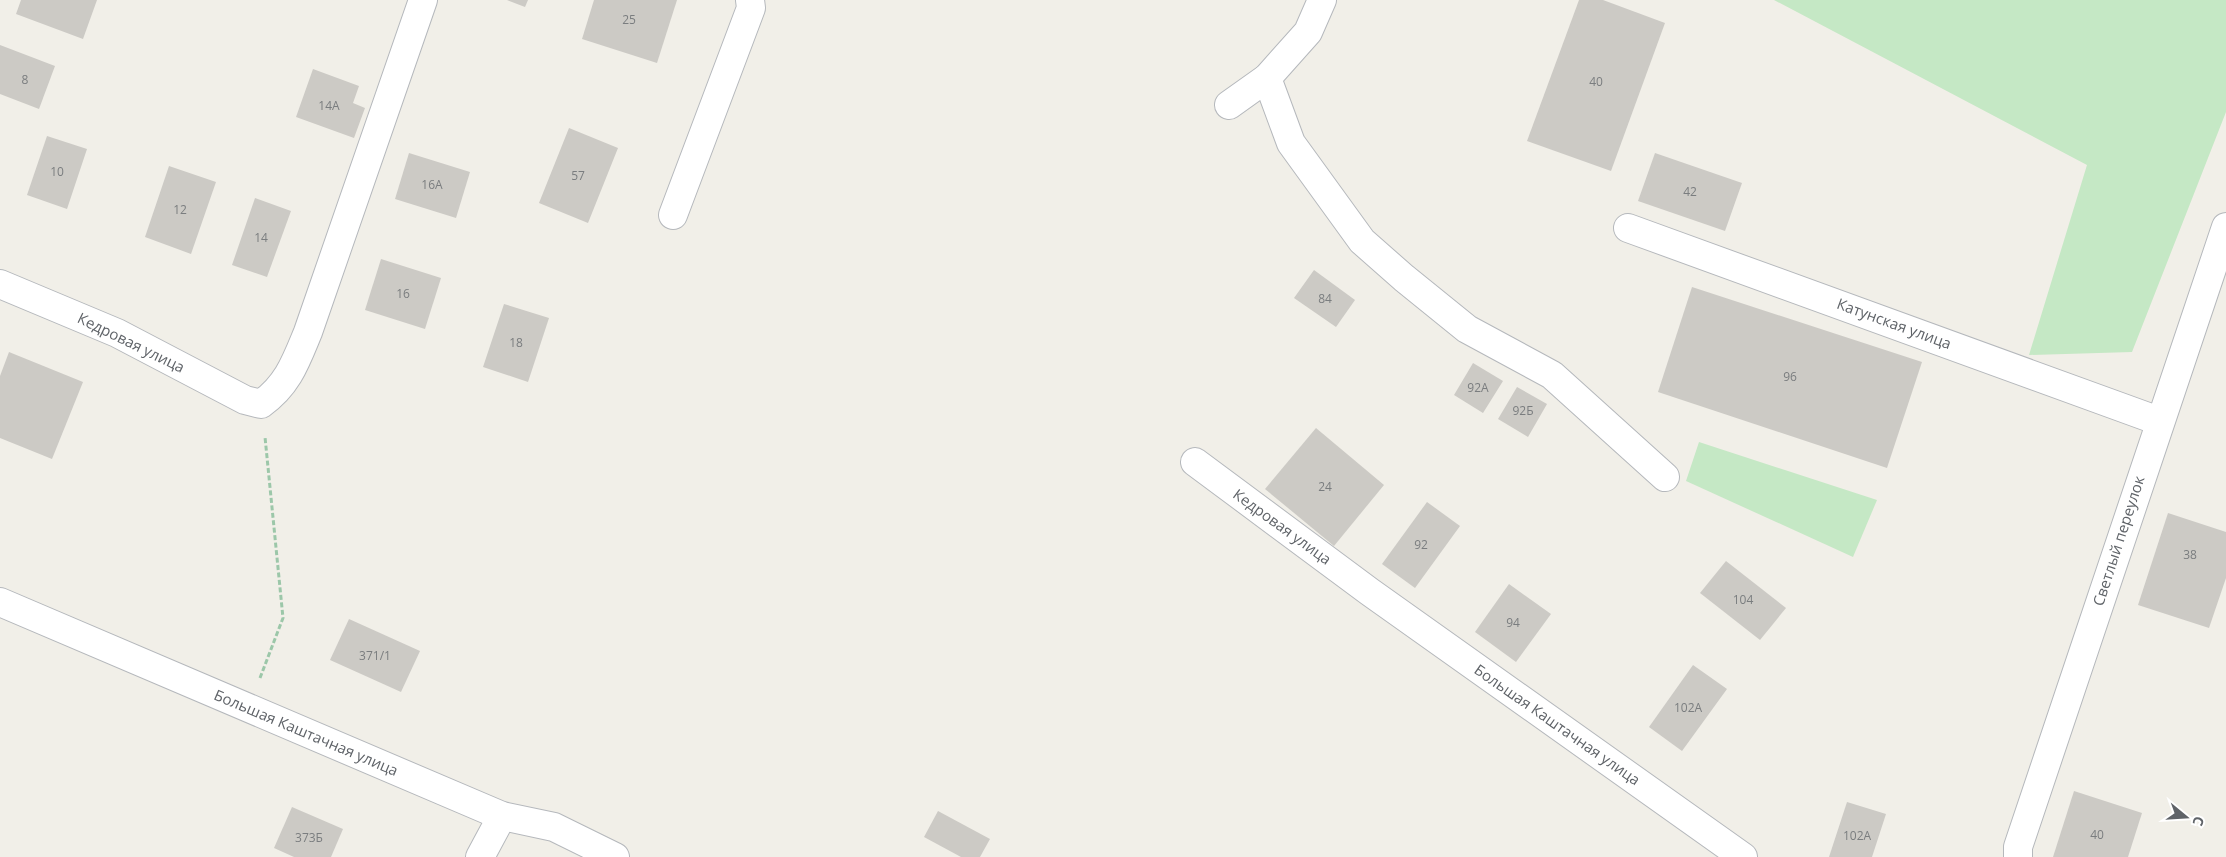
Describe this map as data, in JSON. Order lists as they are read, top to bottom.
{
  "streets": {
    "street": [
      "Катунская улица",
      "Кедровая улица",
      "Светлый переулок",
      "Большая Каштачная улица"
    ]
  },
  "crossings": [
    ["Катунская улица", "Светлый переулок"],
    ["Кедровая улица", "Большая Каштачная улица"]
  ],
  "house_numbers": [
    "25",
    "8",
    "40",
    "14А",
    "10",
    "57",
    "16А",
    "42",
    "12",
    "14",
    "16",
    "84",
    "18",
    "96",
    "92А",
    "92Б",
    "24",
    "92",
    "38",
    "104",
    "94",
    "371/1",
    "102А",
    "40",
    "102А",
    "373Б"
  ],
  "north": "right"
}
